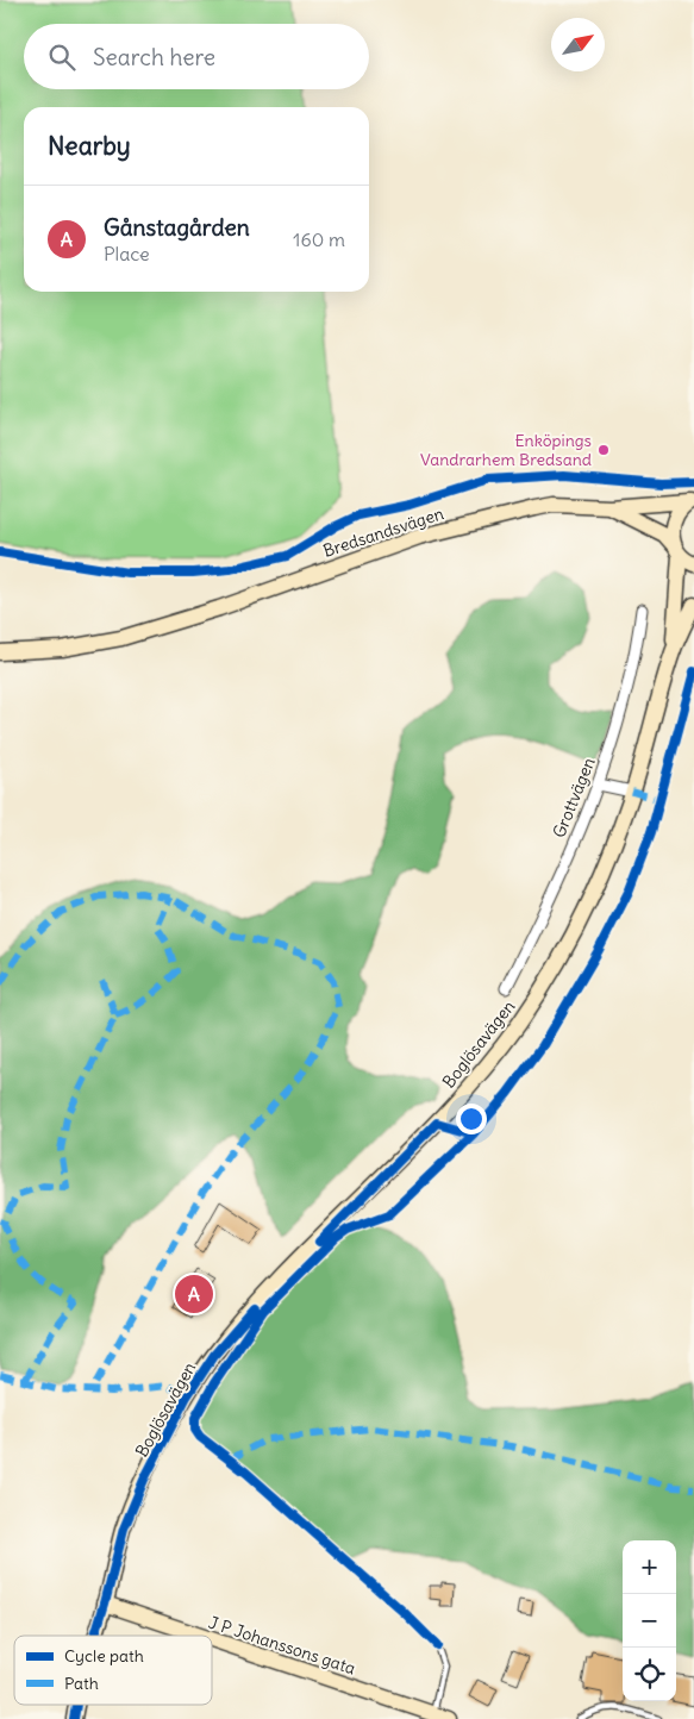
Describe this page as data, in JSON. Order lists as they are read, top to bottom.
{
  "streets": {
    "street": [
      "Bredsandsvägen",
      "Grottvägen",
      "Boglösavägen",
      "J P Johanssons gata"
    ]
  },
  "crossings": [
    ["Bredsandsvägen", "Boglösavägen"],
    ["Boglösavägen", "J P Johanssons gata"]
  ],
  "places": ["Enköpings Vandrarhem Bredsand"],
  "legend": ["Cycle path", "Path"],
  "north": "top right",
  "page": {
    "search": "Search here",
    "heading": "Nearby",
    "list": [
      {
        "mark": "A",
        "name": "Gånstagården",
        "note": "Place",
        "value": "160 m"
      }
    ],
    "pins": "A",
    "map_buttons": ["+", "−"]
  }
}
